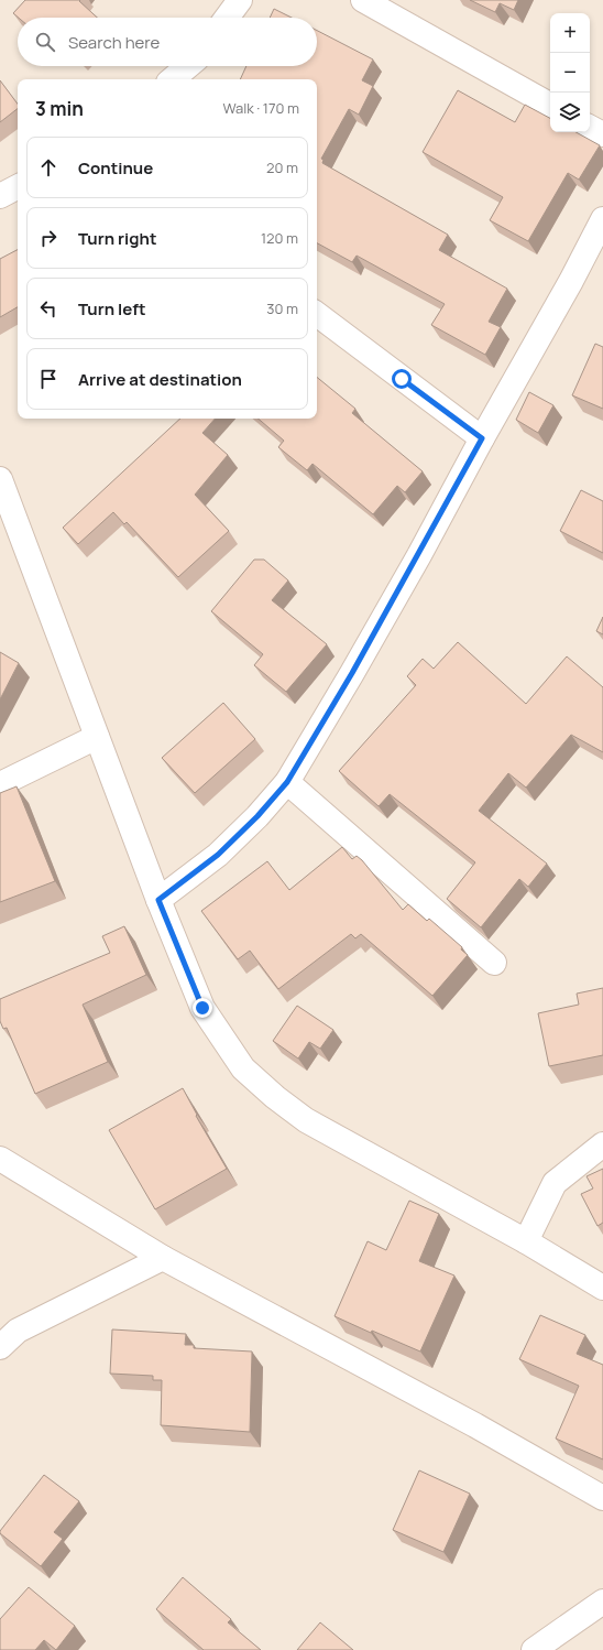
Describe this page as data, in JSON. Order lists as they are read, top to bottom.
{
  "page": {
    "map_buttons": ["+", "−"],
    "search": "Search here",
    "heading": ["3 min", "Walk · 170 m"],
    "list": [
      ["Continue", "20 m"],
      ["Turn right", "120 m"],
      ["Turn left", "30 m"],
      "Arrive at destination"
    ]
  }
}
